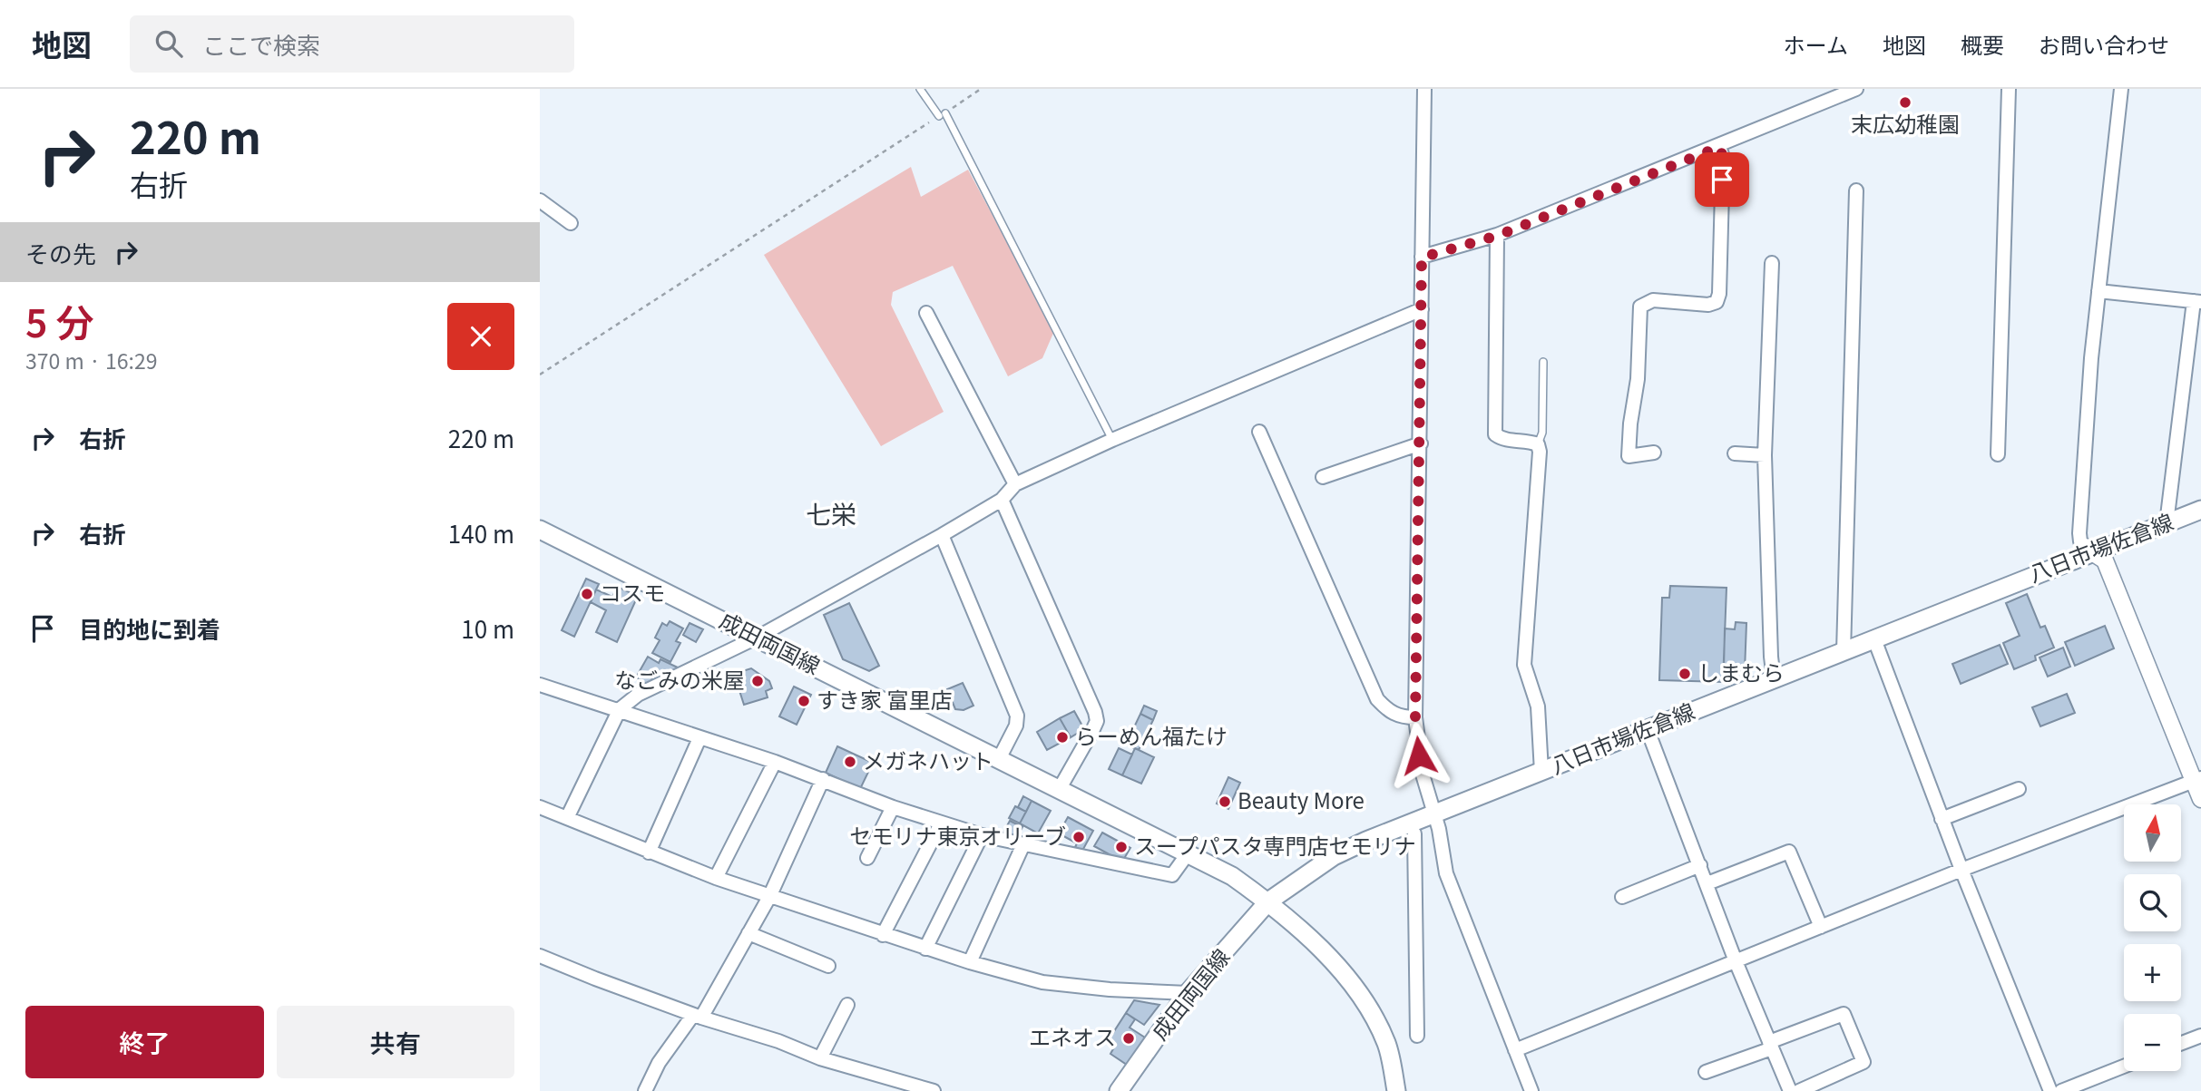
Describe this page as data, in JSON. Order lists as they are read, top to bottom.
{
  "streets": {
    "main road": ["八日市場佐倉線", "成田両国線"]
  },
  "crossings": [
    ["八日市場佐倉線", "成田両国線"]
  ],
  "districts": ["七栄"],
  "places": [
    "末広幼稚園",
    "コスモ",
    "しまむら",
    "なごみの米屋",
    "すき家 富里店",
    "らーめん福たけ",
    "メガネハット",
    "Beauty More",
    "セモリナ東京オリーブ",
    "スープパスタ専門店セモリナ",
    "エネオス"
  ],
  "north": "top",
  "page": {
    "header": "地図",
    "search": "ここで検索",
    "nav": [
      "ホーム",
      "地図",
      "概要",
      "お問い合わせ"
    ],
    "turn": ["220 m", "右折"],
    "then": "その先",
    "heading": ["5 分", "370 m · 16:29"],
    "list": [
      {
        "name": "右折",
        "value": "220 m"
      },
      {
        "name": "右折",
        "value": "140 m"
      },
      {
        "name": "目的地に到着",
        "value": "10 m"
      }
    ],
    "map_buttons": ["+", "−"],
    "buttons": ["終了", "共有"]
  }
}
